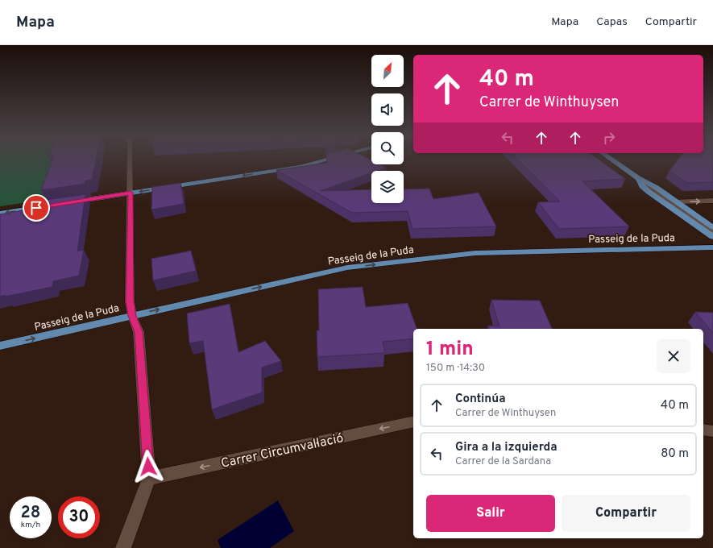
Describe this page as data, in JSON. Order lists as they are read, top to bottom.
{
  "streets": {
    "main road": ["Passeig de la Puda"],
    "street": ["Carrer Circumval·lació"]
  },
  "one_way": ["Passeig de la Puda", "Carrer Circumval·lació"],
  "north": "top right",
  "page": {
    "header": "Mapa",
    "nav": ["Mapa", "Capas", "Compartir"],
    "turn": ["40 m", "Carrer de Winthuysen"],
    "heading": ["1 min", "150 m · 14:30"],
    "list": [
      {
        "name": "Continúa",
        "note": "Carrer de Winthuysen",
        "value": "40 m"
      },
      {
        "name": "Gira a la izquierda",
        "note": "Carrer de la Sardana",
        "value": "80 m"
      }
    ],
    "buttons": ["Salir", "Compartir"],
    "speed": "28 km/h",
    "limit": "30"
  }
}
